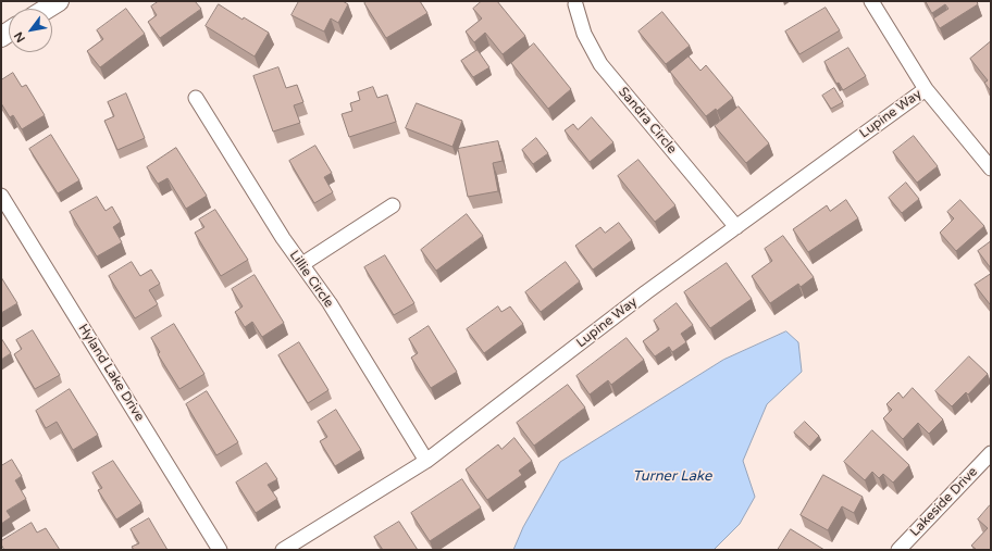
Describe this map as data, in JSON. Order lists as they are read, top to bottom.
{
  "streets": {
    "street": [
      "Lupine Way",
      "Sandra Circle",
      "Lillie Circle",
      "Hyland Lake Drive",
      "Lakeside Drive"
    ]
  },
  "crossings": [
    ["Lupine Way", "Sandra Circle"],
    ["Lupine Way", "Lillie Circle"]
  ],
  "water": ["Turner Lake"],
  "north": "bottom left"
}
